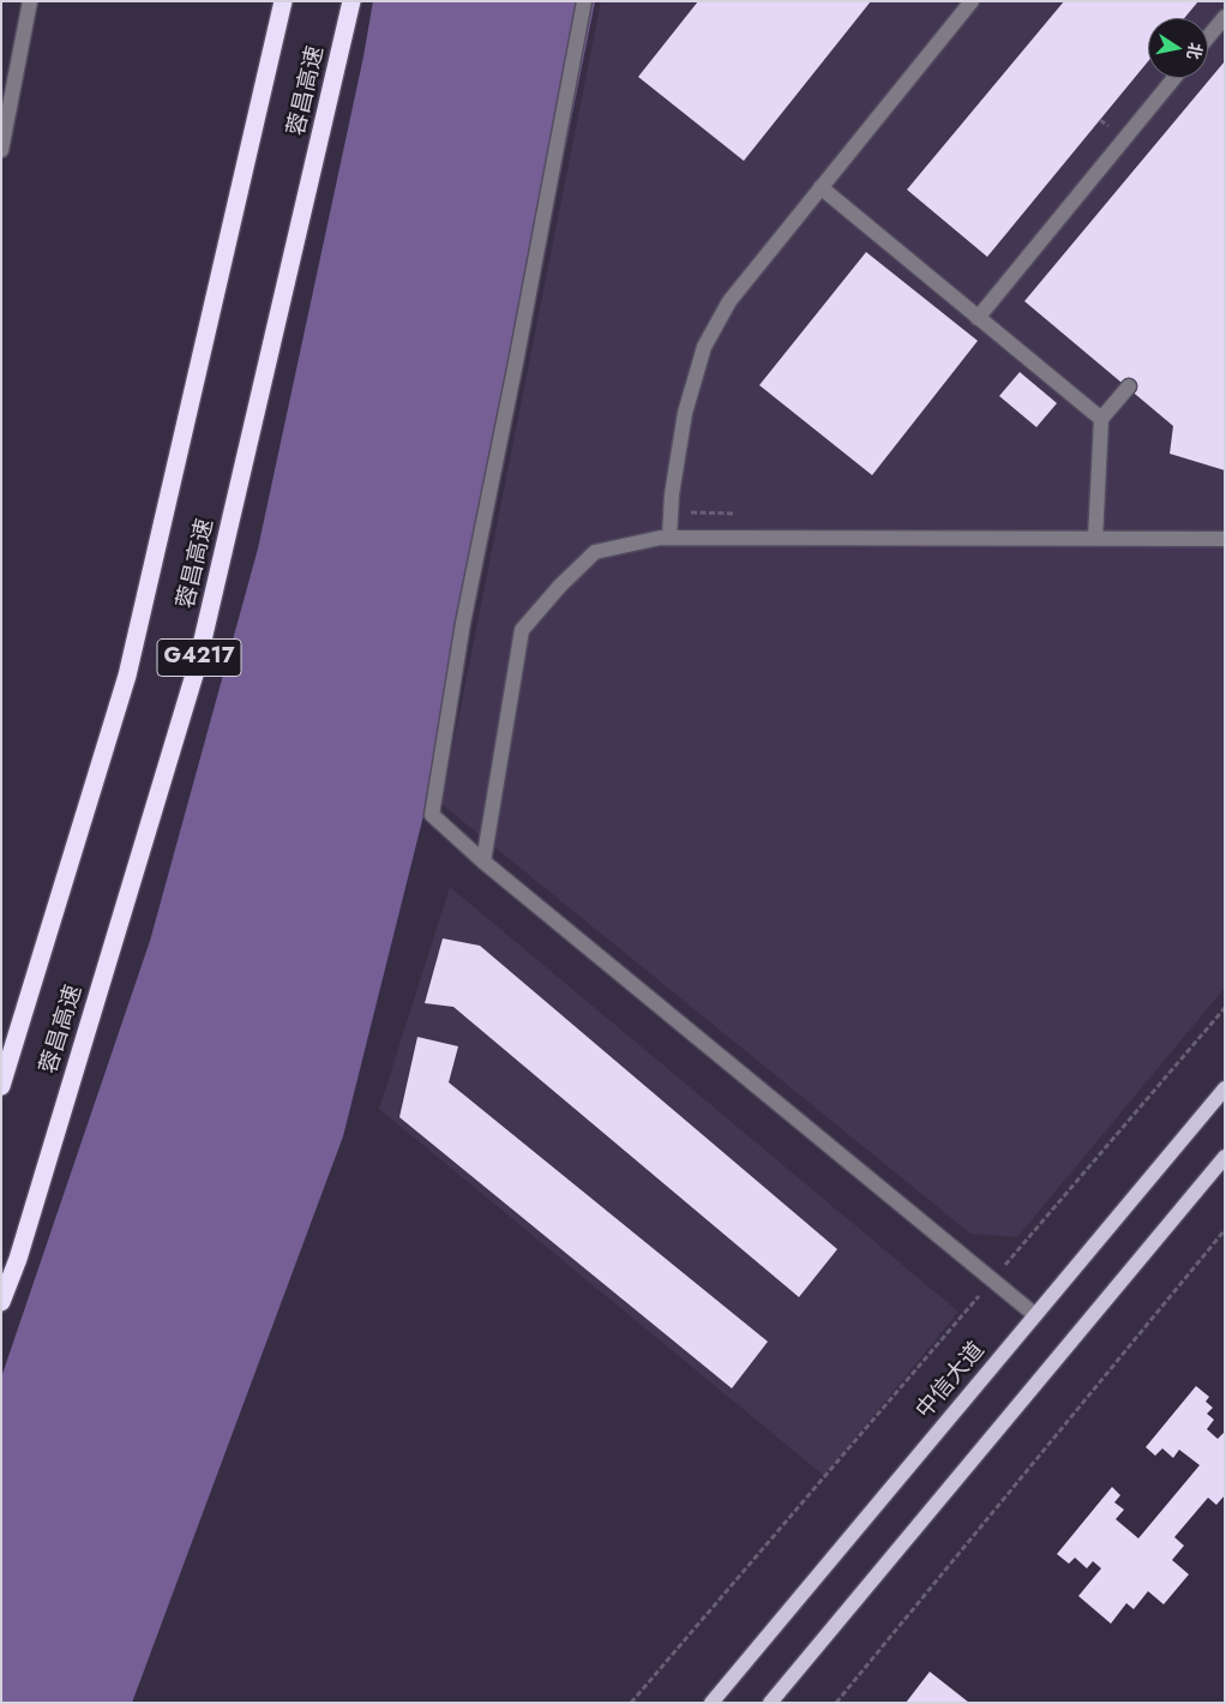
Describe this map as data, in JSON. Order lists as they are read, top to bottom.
{
  "streets": {
    "highway": ["蓉昌高速", "G4217"],
    "main road": ["中信大道"]
  },
  "north": "right"
}
